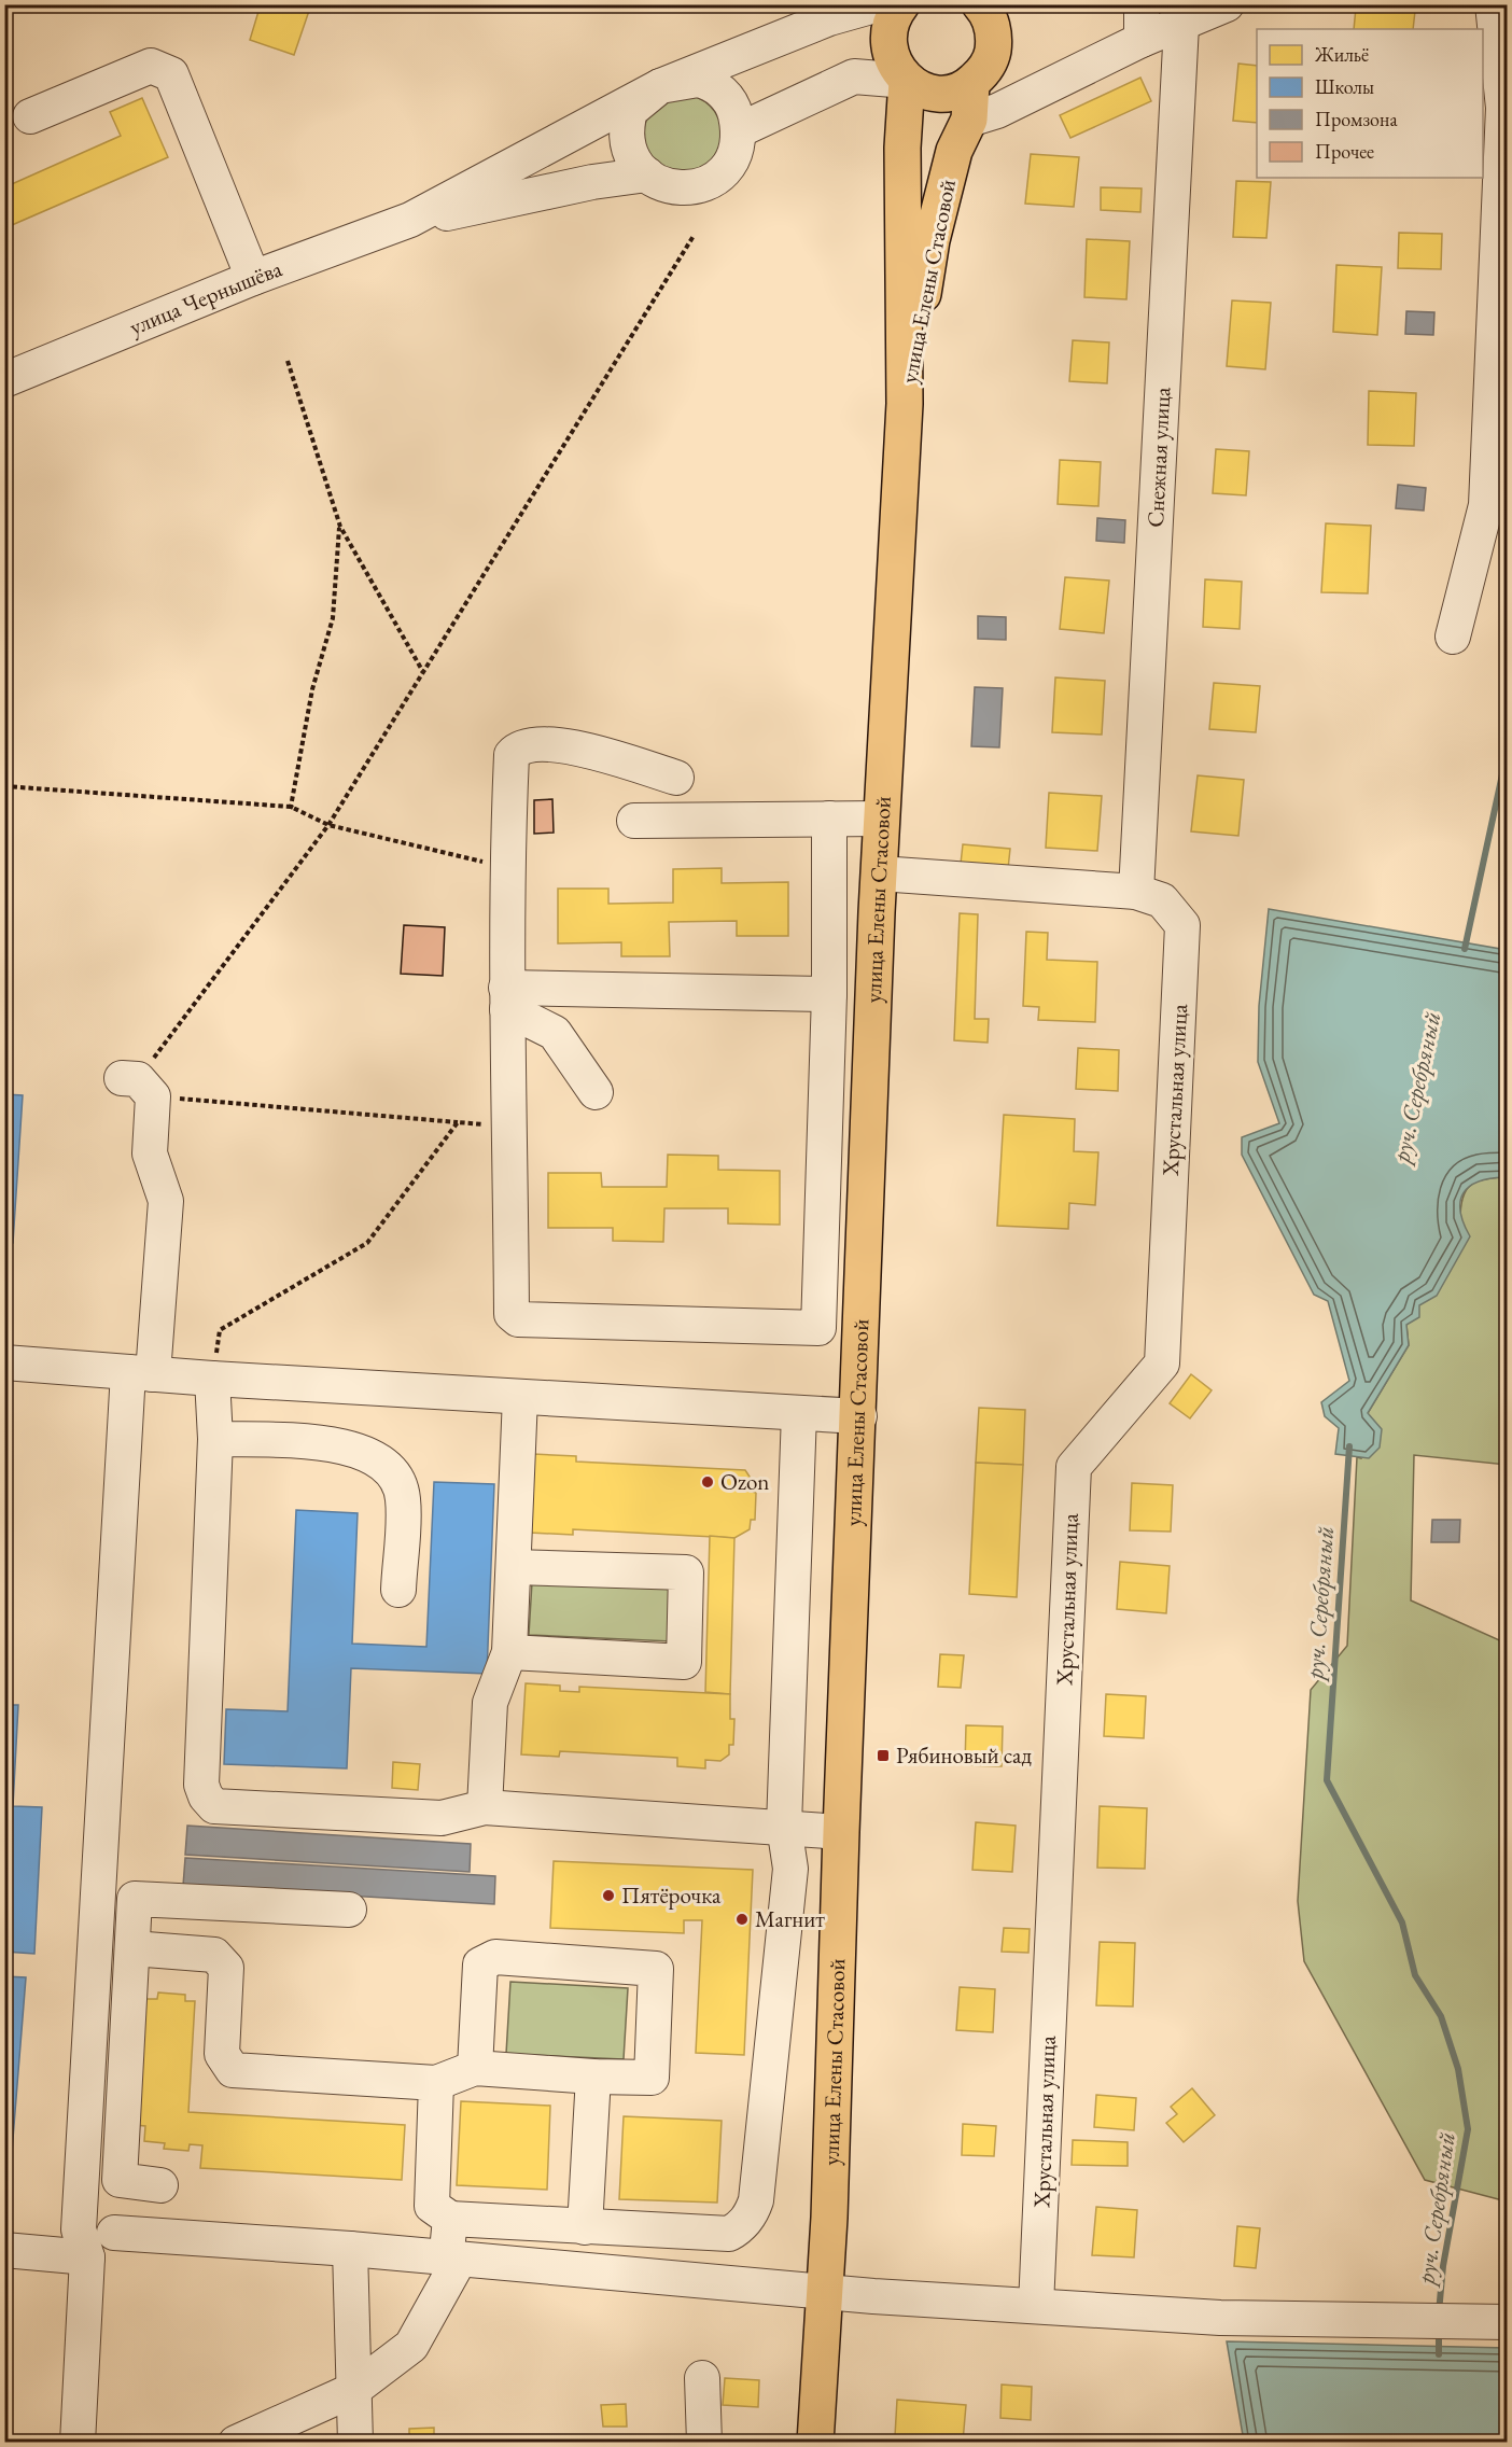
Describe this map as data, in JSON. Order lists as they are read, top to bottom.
{
  "streets": {
    "main road": ["улица Елены Стасовой"],
    "street": ["улица Чернышёва", "Снежная улица", "Хрустальная улица"]
  },
  "crossings": [
    ["Снежная улица", "Хрустальная улица"]
  ],
  "water": ["руч. Серебряный"],
  "places": {
    "other": ["Ozon", "Пятёрочка", "Магнит"],
    "transit": ["Рябиновый сад"]
  },
  "legend": [
    "Жильё",
    "Школы",
    "Промзона",
    "Прочее"
  ]
}
